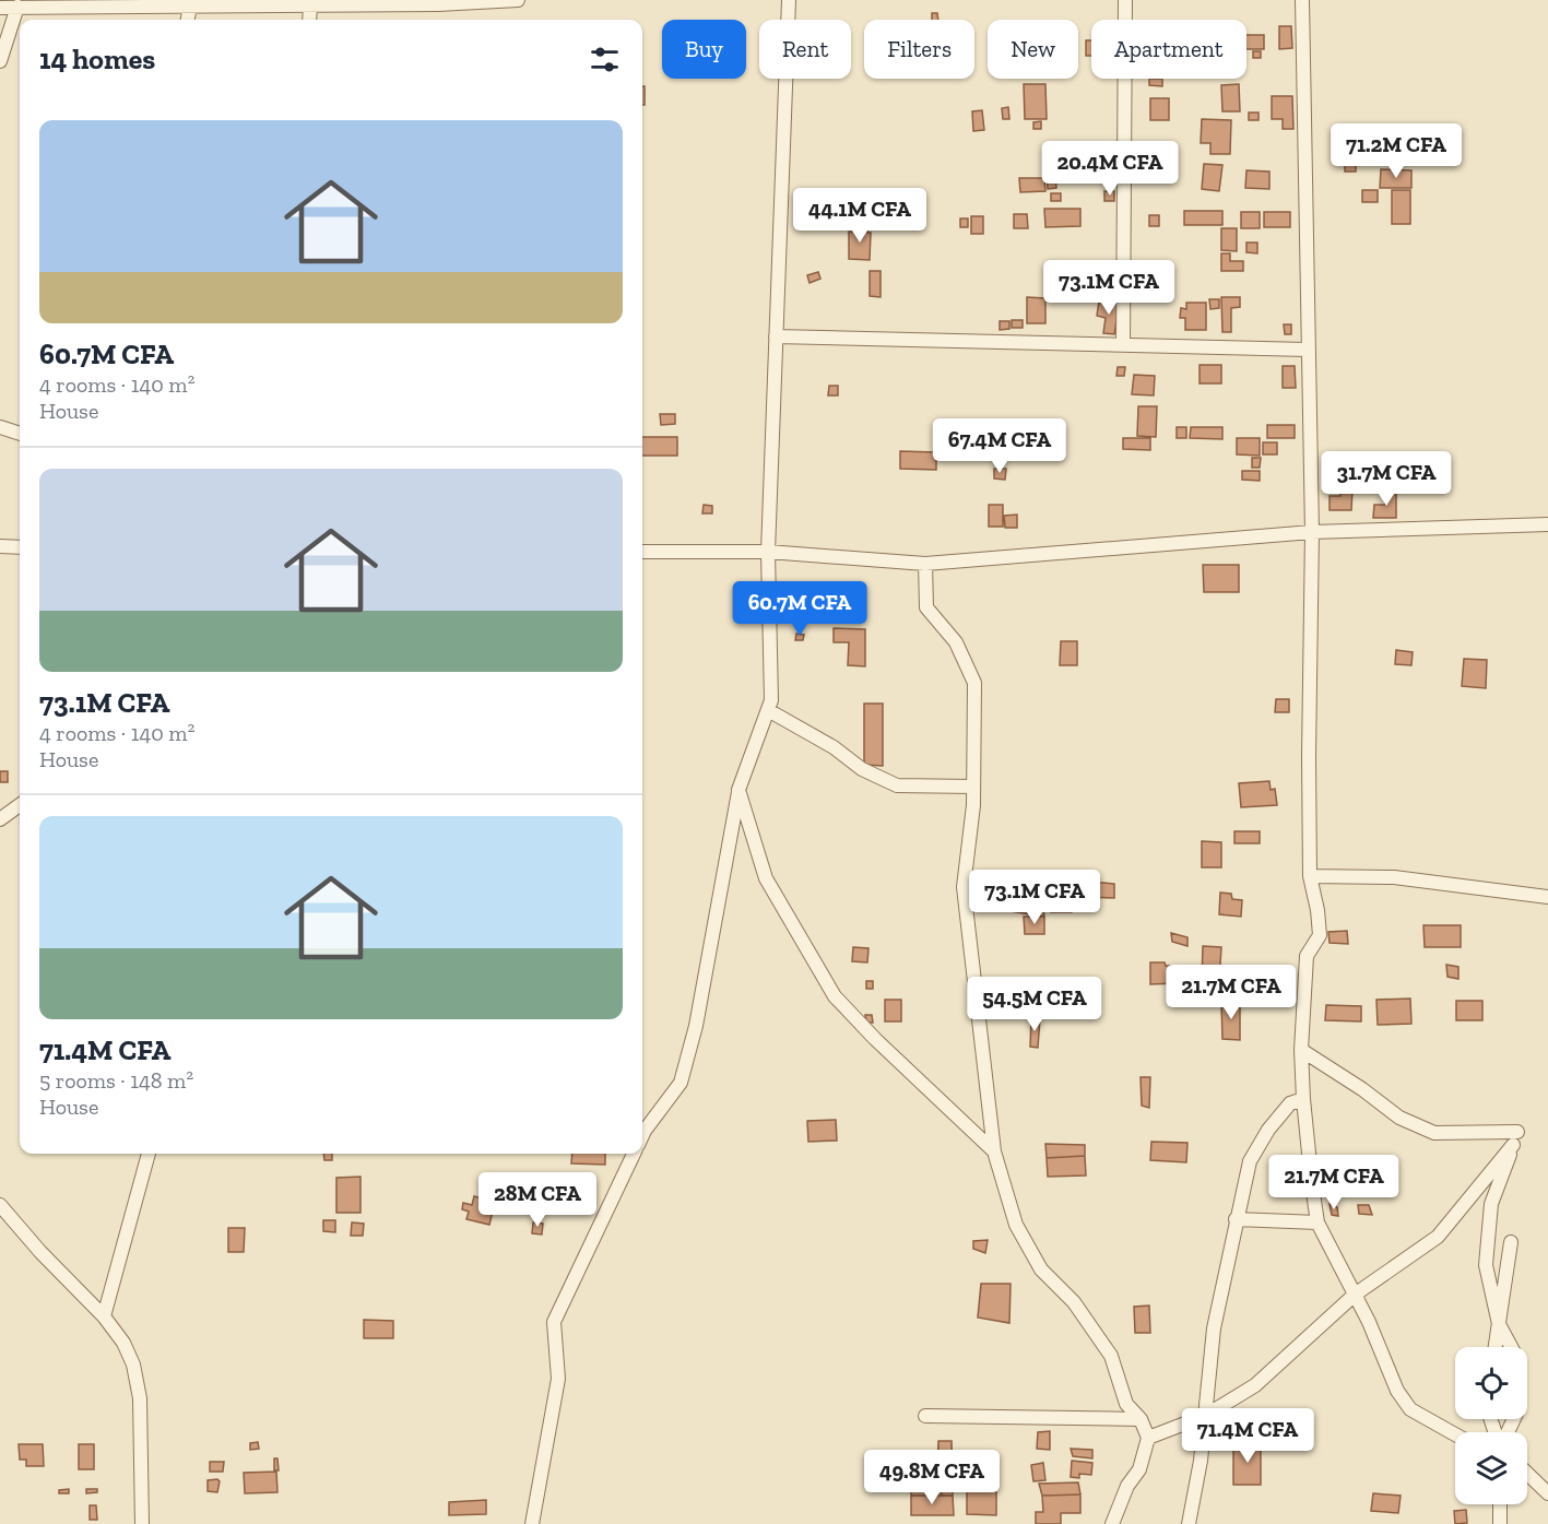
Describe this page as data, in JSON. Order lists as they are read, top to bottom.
{
  "page": {
    "chip": [
      "Buy",
      "Rent",
      "Filters",
      "New",
      "Apartment"
    ],
    "heading": "14 homes",
    "list": [
      {
        "name": "60.7M CFA",
        "note": "4 rooms · 140 m² · House"
      },
      {
        "name": "73.1M CFA",
        "note": "4 rooms · 140 m² · House"
      },
      {
        "name": "71.4M CFA",
        "note": "5 rooms · 148 m² · House"
      }
    ],
    "price": [
      "71.2M CFA",
      "20.4M CFA",
      "44.1M CFA",
      "73.1M CFA",
      "67.4M CFA",
      "31.7M CFA",
      "60.7M CFA",
      "73.1M CFA",
      "21.7M CFA",
      "54.5M CFA",
      "21.7M CFA",
      "28M CFA",
      "71.4M CFA",
      "49.8M CFA"
    ]
  }
}
